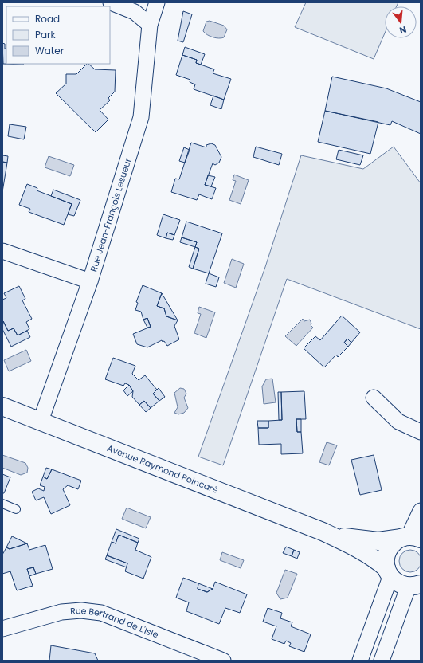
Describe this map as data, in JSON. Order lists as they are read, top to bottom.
{
  "streets": {
    "main road": ["Avenue Raymond Poincaré"],
    "street": ["Rue Jean-François Lesueur", "Rue Bertrand de L'Isle"]
  },
  "crossings": [
    ["Rue Jean-François Lesueur", "Avenue Raymond Poincaré"]
  ],
  "legend": ["Road", "Park", "Water"],
  "north": "bottom"
}
